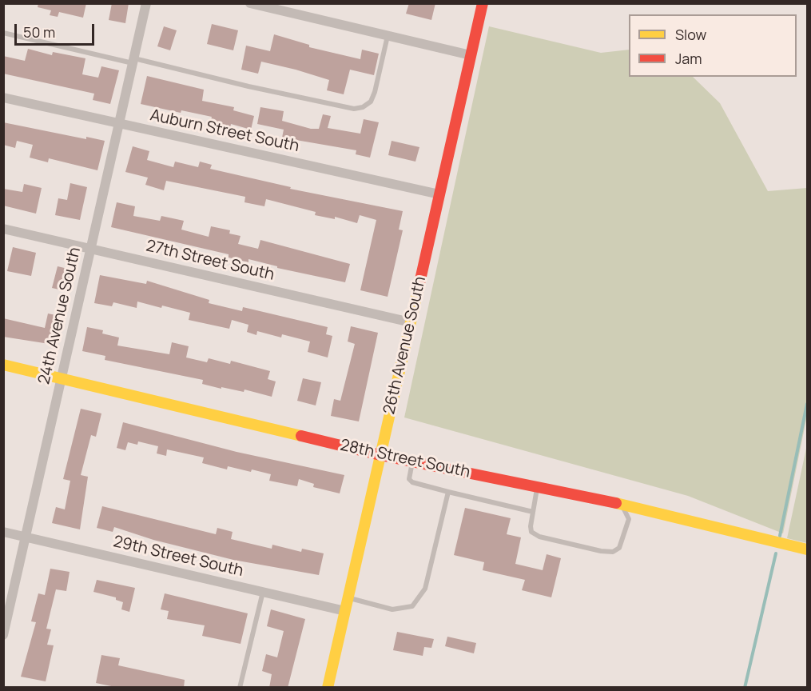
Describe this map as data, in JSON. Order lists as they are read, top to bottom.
{
  "streets": {
    "street": [
      "Auburn Street South",
      "27th Street South",
      "24th Avenue South",
      "26th Avenue South",
      "28th Street South",
      "29th Street South"
    ]
  },
  "crossings": [
    ["Auburn Street South", "24th Avenue South"],
    ["Auburn Street South", "26th Avenue South"],
    ["27th Street South", "24th Avenue South"],
    ["27th Street South", "26th Avenue South"],
    ["24th Avenue South", "28th Street South"],
    ["24th Avenue South", "29th Street South"],
    ["26th Avenue South", "28th Street South"],
    ["26th Avenue South", "29th Street South"]
  ],
  "legend": ["Slow", "Jam"],
  "scale_bar": "50 m"
}
